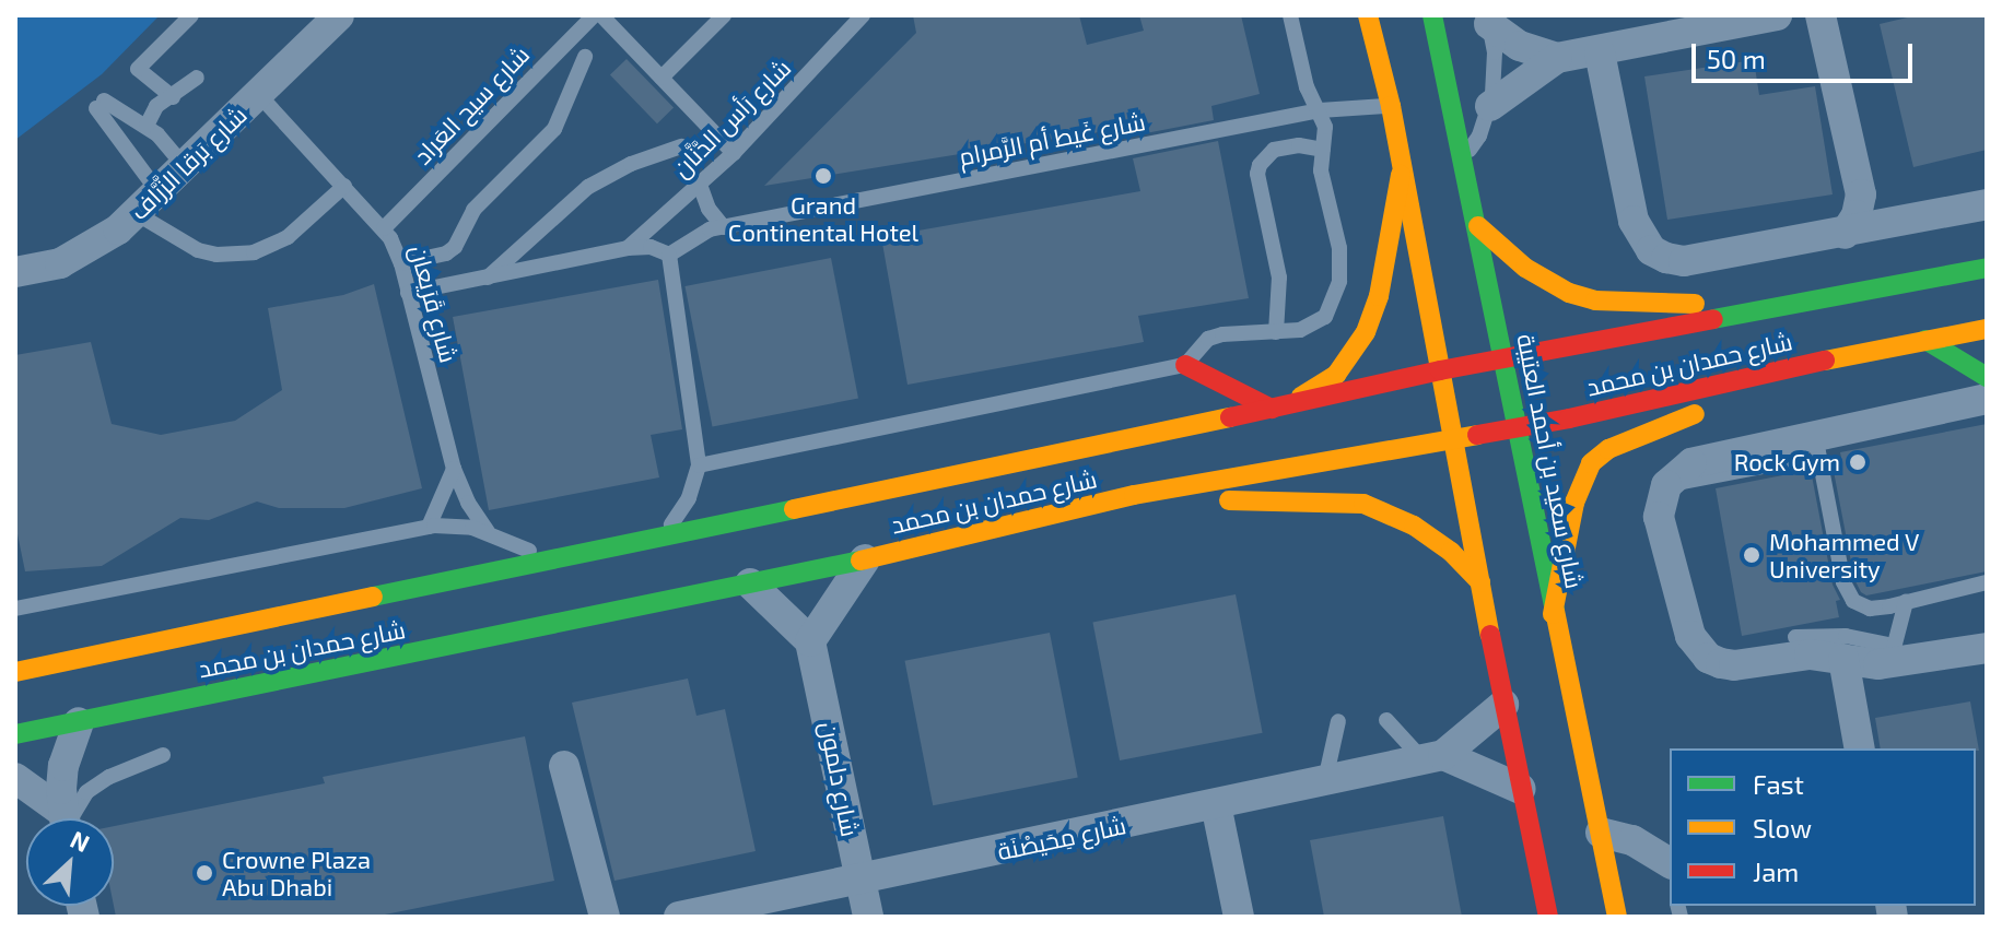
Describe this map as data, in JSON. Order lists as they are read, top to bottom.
{
  "streets": {
    "main road": ["شارع حمدان بن محمد", "شارع سعيد بن أحمد العتيبة"],
    "street": ["شارع بَرقا الزَّرَّاف", "شارع دلمون", "شارع مِحَيصْنَة"],
    "lane": [
      "شارع سيح العَراد",
      "شارع رَأس الدَّنَّان",
      "شارع غَيط أم الرَّمرام",
      "شارع قَرَيعان"
    ]
  },
  "crossings": [
    ["شارع سيح العَراد", "شارع قَرَيعان"],
    ["شارع بَرقا الزَّرَّاف", "شارع قَرَيعان"],
    ["شارع حمدان بن محمد", "شارع سعيد بن أحمد العتيبة"],
    ["شارع دلمون", "شارع مِحَيصْنَة"]
  ],
  "places": [
    "Grand Continental Hotel",
    "Rock Gym",
    "Mohammed V University",
    "Crowne Plaza Abu Dhabi"
  ],
  "legend": ["Fast", "Slow", "Jam"],
  "scale_bar": "50 m",
  "north": "top right"
}
